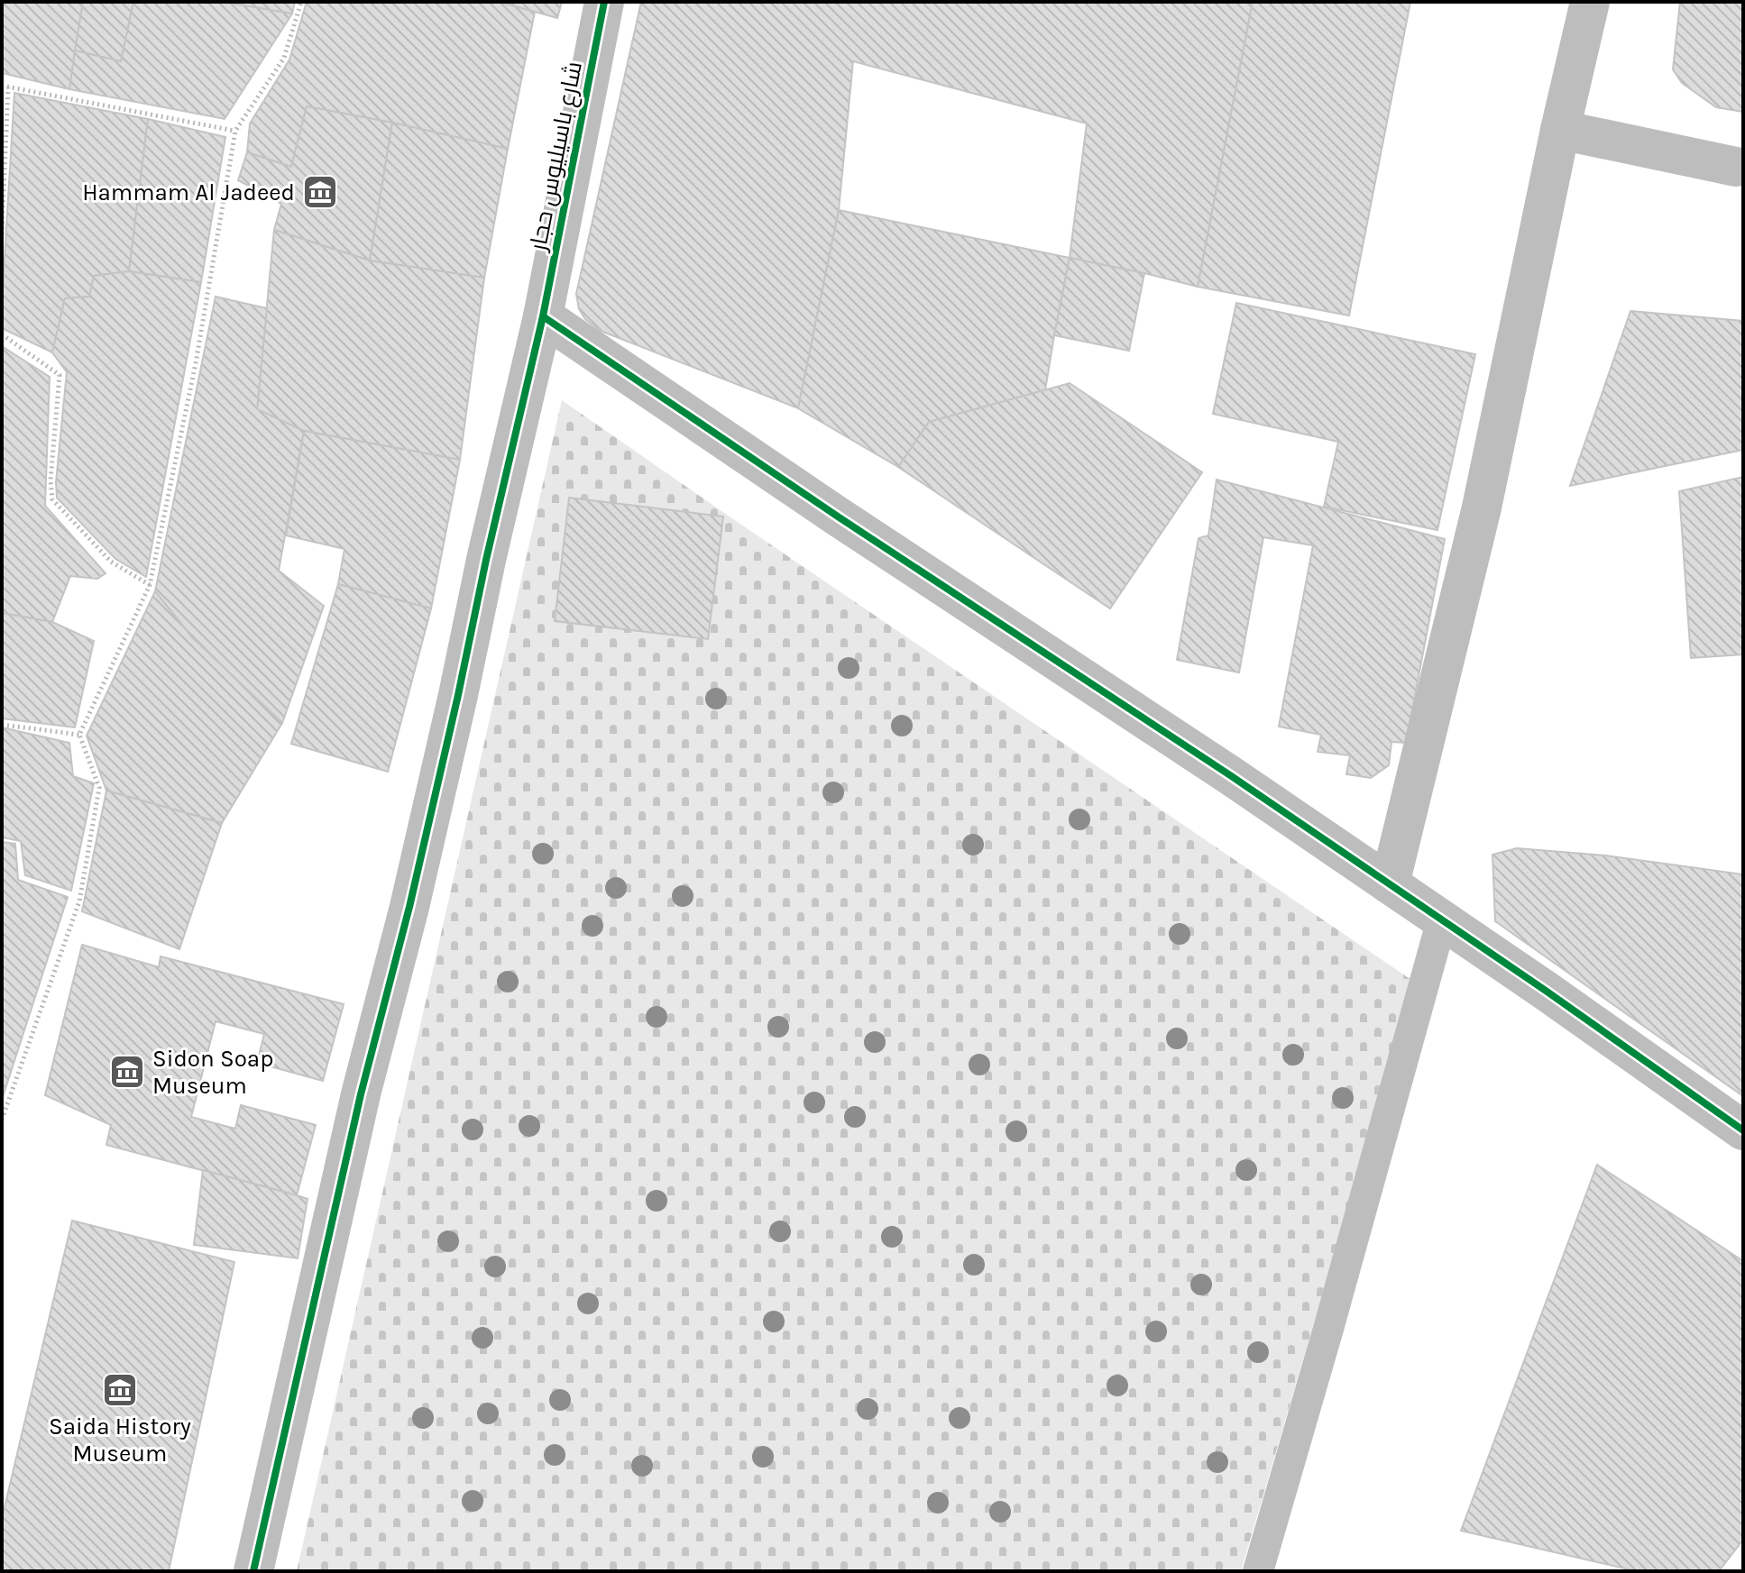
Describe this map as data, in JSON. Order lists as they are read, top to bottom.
{
  "streets": {
    "street": ["شارع باسيليوس حجار"]
  },
  "places": {
    "museum": ["Hammam Al Jadeed", "Sidon Soap Museum", "Saida History Museum"]
  }
}
